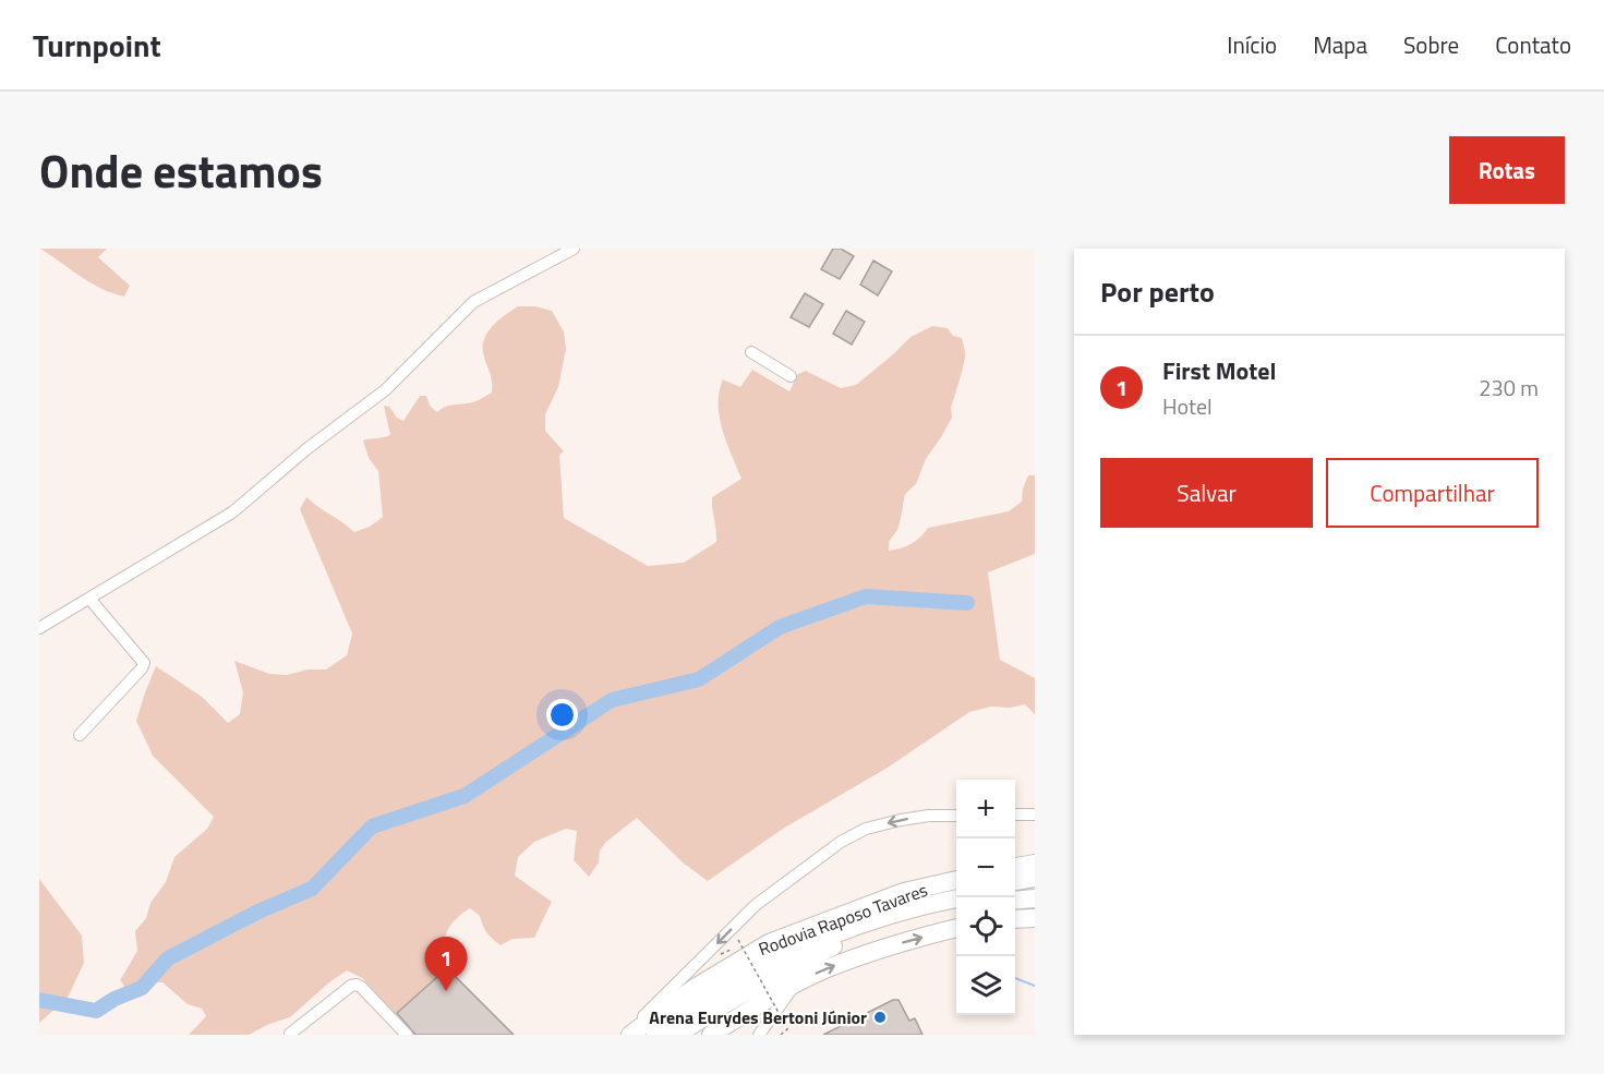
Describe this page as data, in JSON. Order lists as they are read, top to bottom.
{
  "streets": {
    "highway": ["Rodovia Raposo Tavares"]
  },
  "places": ["Arena Eurydes Bertoni Júnior"],
  "page": {
    "header": "Turnpoint",
    "nav": [
      "Início",
      "Mapa",
      "Sobre",
      "Contato"
    ],
    "title": "Onde estamos",
    "buttons": [
      "Rotas",
      ["Salvar", "Compartilhar"]
    ],
    "heading": "Por perto",
    "list": [
      {
        "mark": "1",
        "name": "First Motel",
        "note": "Hotel",
        "value": "230 m"
      }
    ],
    "map_buttons": ["+", "−"],
    "pins": "1"
  }
}
